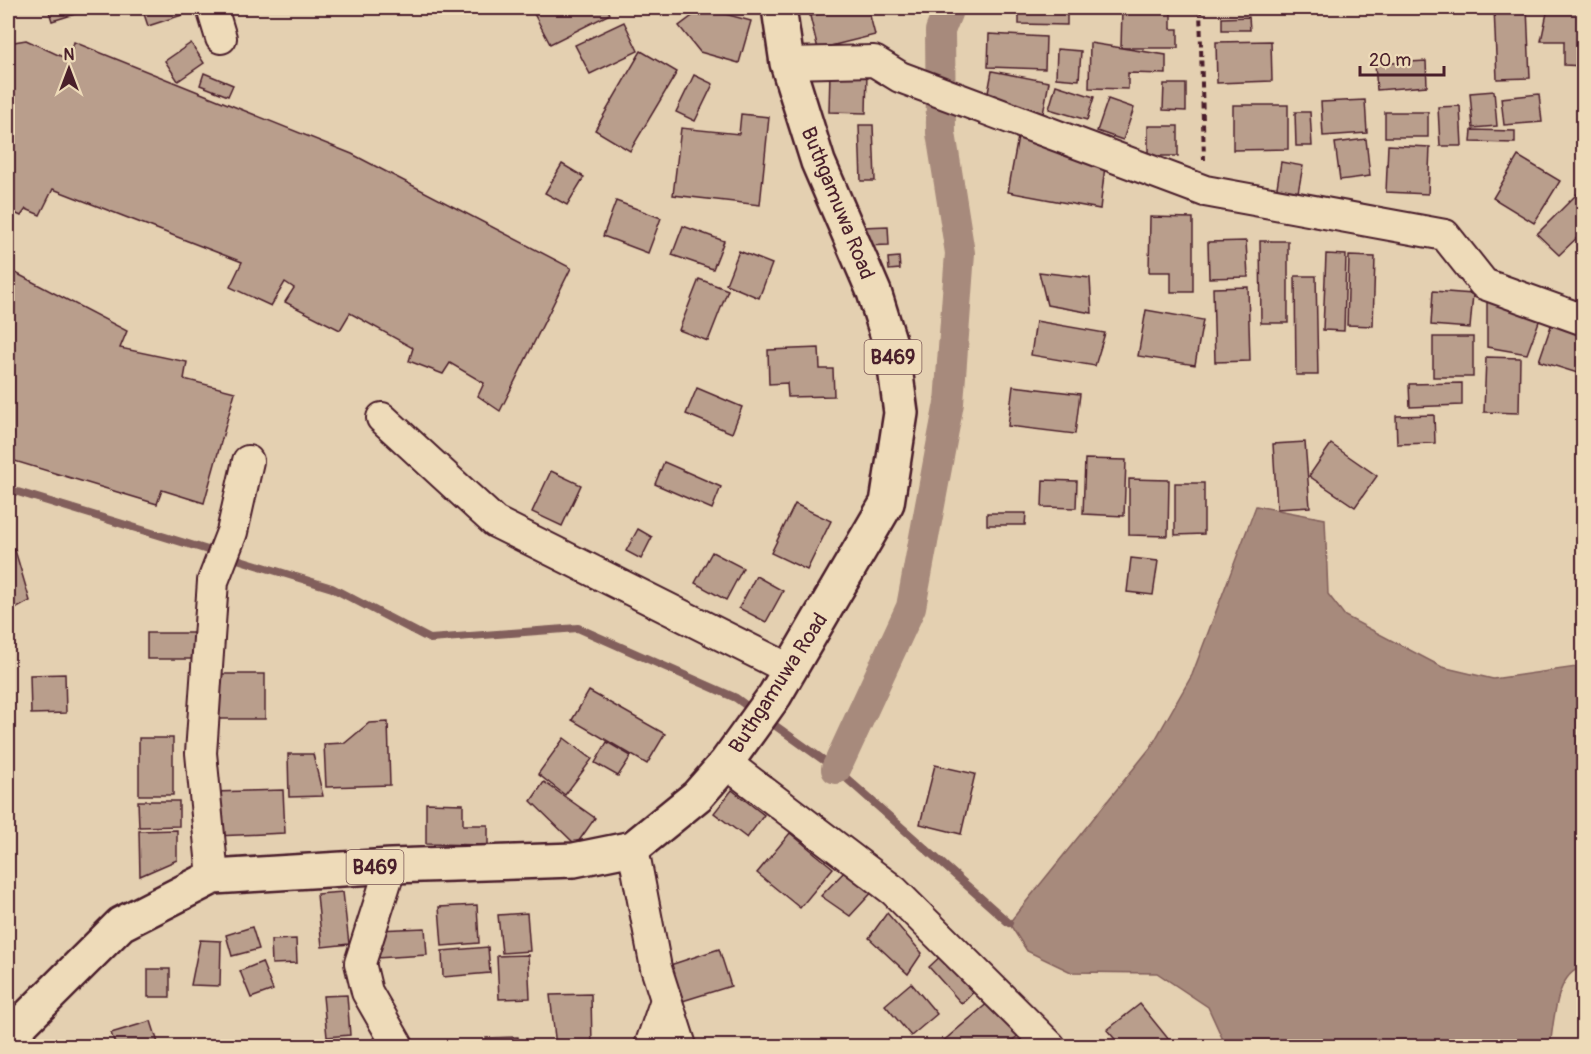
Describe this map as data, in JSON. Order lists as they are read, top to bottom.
{
  "streets": {
    "main road": ["Buthgamuwa Road", "B469"]
  },
  "scale_bar": "20 m",
  "north": "top"
}
